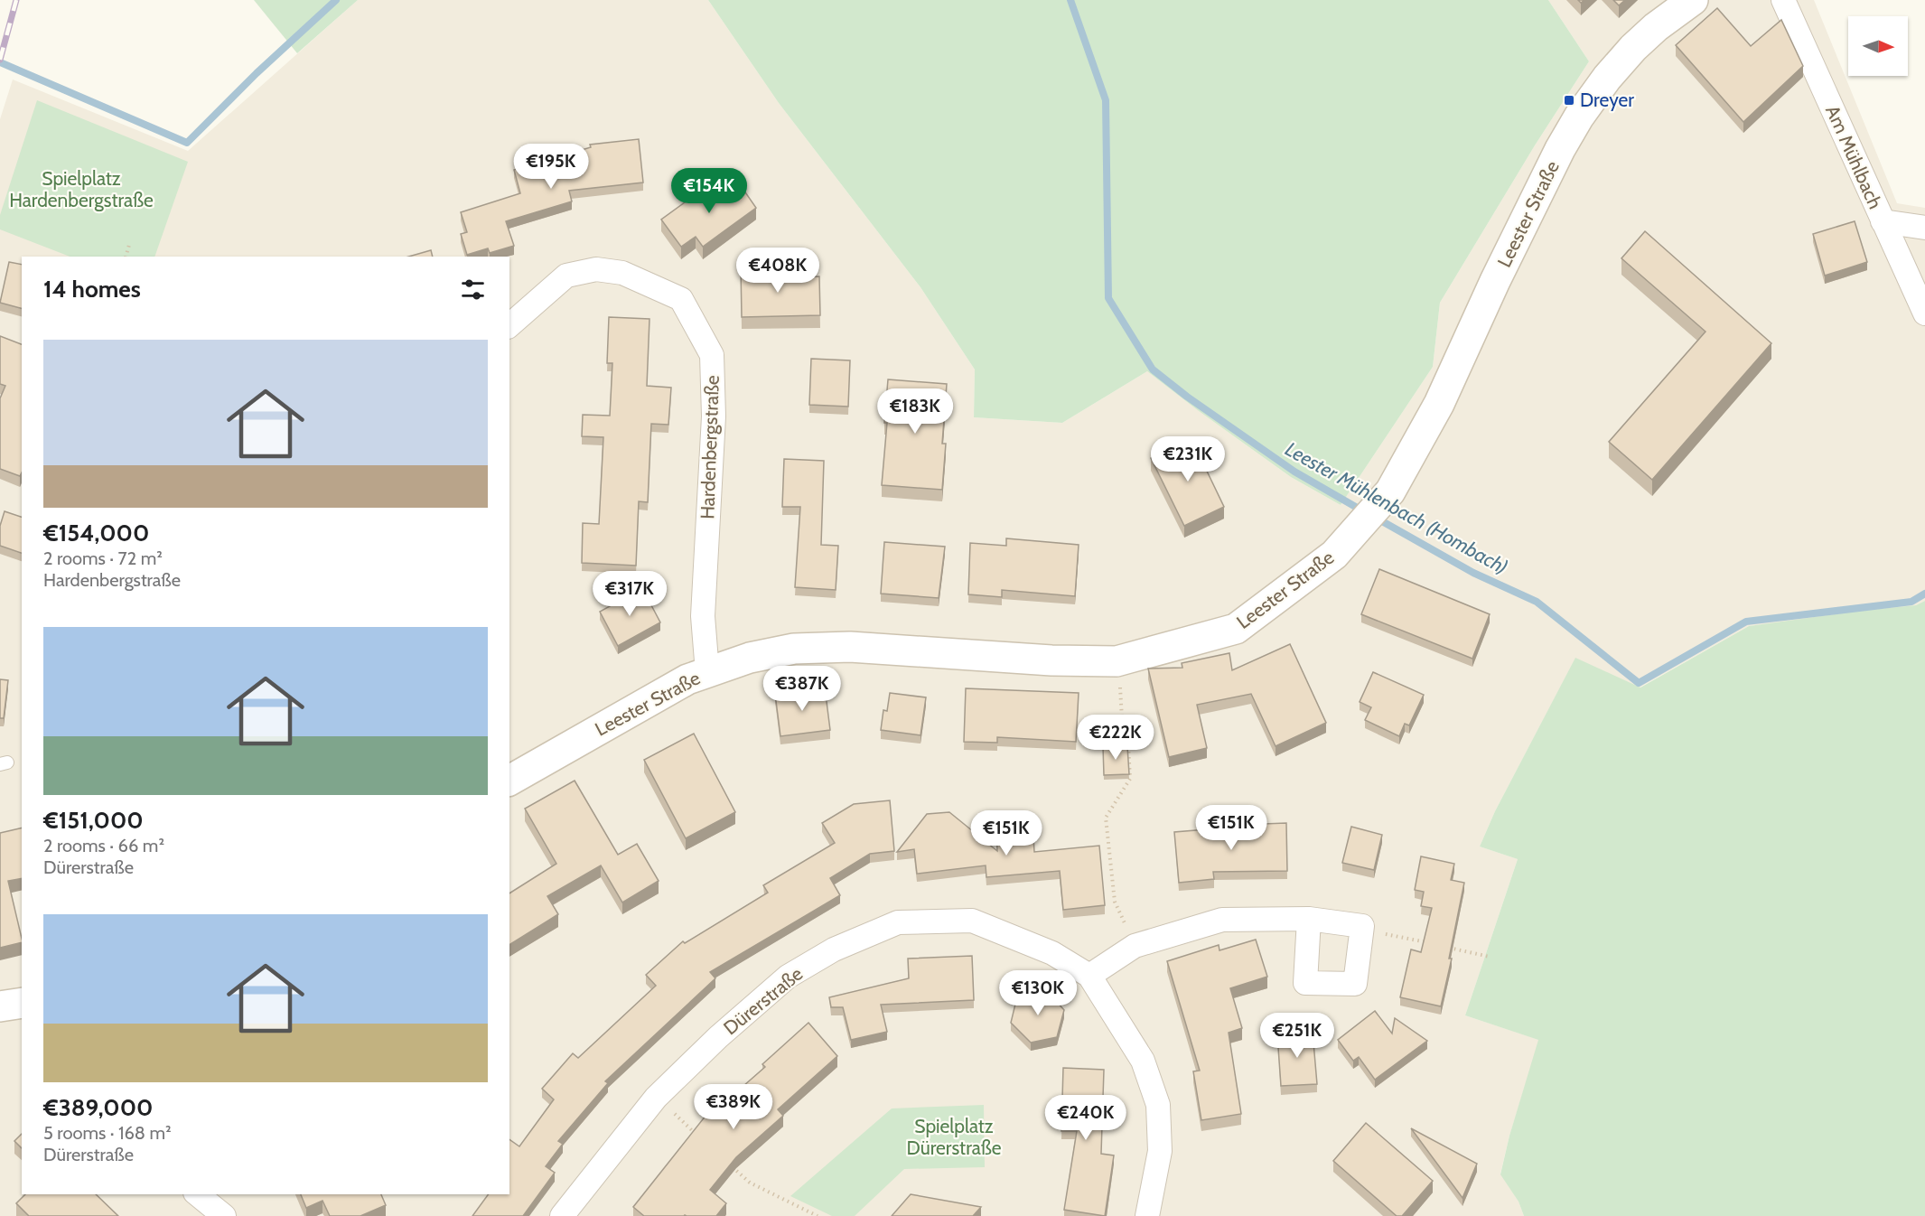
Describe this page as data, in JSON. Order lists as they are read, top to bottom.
{
  "streets": {
    "street": [
      "Am Mühlbach",
      "Leester Straße",
      "Hardenbergstraße",
      "Dürerstraße"
    ]
  },
  "crossings": [
    ["Leester Straße", "Hardenbergstraße"]
  ],
  "water": ["Leester Mühlenbach (Hombach)"],
  "parks": ["Spielplatz Hardenbergstraße", "Spielplatz Dürerstraße"],
  "places": {
    "transit": ["Dreyer"]
  },
  "north": "right",
  "page": {
    "price": [
      "€195K",
      "€154K",
      "€408K",
      "€183K",
      "€231K",
      "€317K",
      "€387K",
      "€222K",
      "€151K",
      "€151K",
      "€130K",
      "€251K",
      "€389K",
      "€240K"
    ],
    "heading": "14 homes",
    "list": [
      {
        "name": "€154,000",
        "note": "2 rooms · 72 m² · Hardenbergstraße"
      },
      {
        "name": "€151,000",
        "note": "2 rooms · 66 m² · Dürerstraße"
      },
      {
        "name": "€389,000",
        "note": "5 rooms · 168 m² · Dürerstraße"
      }
    ]
  }
}
